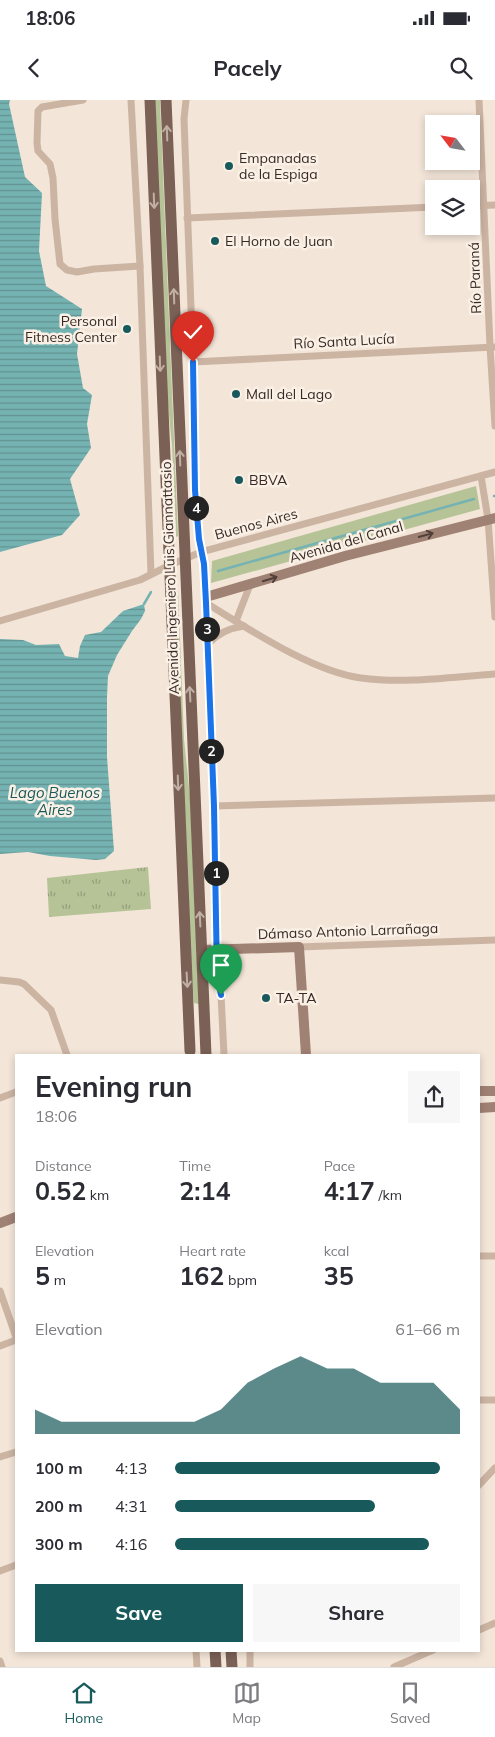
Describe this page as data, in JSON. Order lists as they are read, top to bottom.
{
  "streets": {
    "main road": ["Avenida Ingeniero Luis Giannattasio"],
    "street": [
      "Río Paraná",
      "Río Santa Lucía",
      "Buenos Aires",
      "Avenida del Canal",
      "Dámaso Antonio Larrañaga"
    ]
  },
  "crossings": [
    ["Río Paraná", "Río Santa Lucía"],
    ["Río Santa Lucía", "Avenida Ingeniero Luis Giannattasio"],
    ["Buenos Aires", "Avenida Ingeniero Luis Giannattasio"],
    ["Avenida del Canal", "Avenida Ingeniero Luis Giannattasio"],
    ["Avenida Ingeniero Luis Giannattasio", "Dámaso Antonio Larrañaga"]
  ],
  "one_way": ["Avenida del Canal"],
  "water": ["Lago Buenos Aires"],
  "places": [
    "Empanadas de la Espiga",
    "El Horno de Juan",
    "Personal Fitness Center",
    "Mall del Lago",
    "BBVA",
    "TA-TA"
  ],
  "north": "top left",
  "page": {
    "status": "18:06",
    "header": "Pacely",
    "pins": [
      "4",
      "3",
      "2",
      "1"
    ],
    "heading": ["Evening run", "18:06"],
    "stats": [
      ["Distance", "0.52 km"],
      ["Time", "2:14"],
      ["Pace", "4:17 /km"],
      ["Elevation", "5 m"],
      ["Heart rate", "162 bpm"],
      ["kcal", "35"]
    ],
    "chart": ["Elevation", "61–66 m"],
    "list": [
      {
        "name": "100 m",
        "note": "4:13"
      },
      {
        "name": "200 m",
        "note": "4:31"
      },
      {
        "name": "300 m",
        "note": "4:16"
      }
    ],
    "buttons": ["Save", "Share"],
    "tabs": ["Home", "Map", "Saved"]
  }
}
